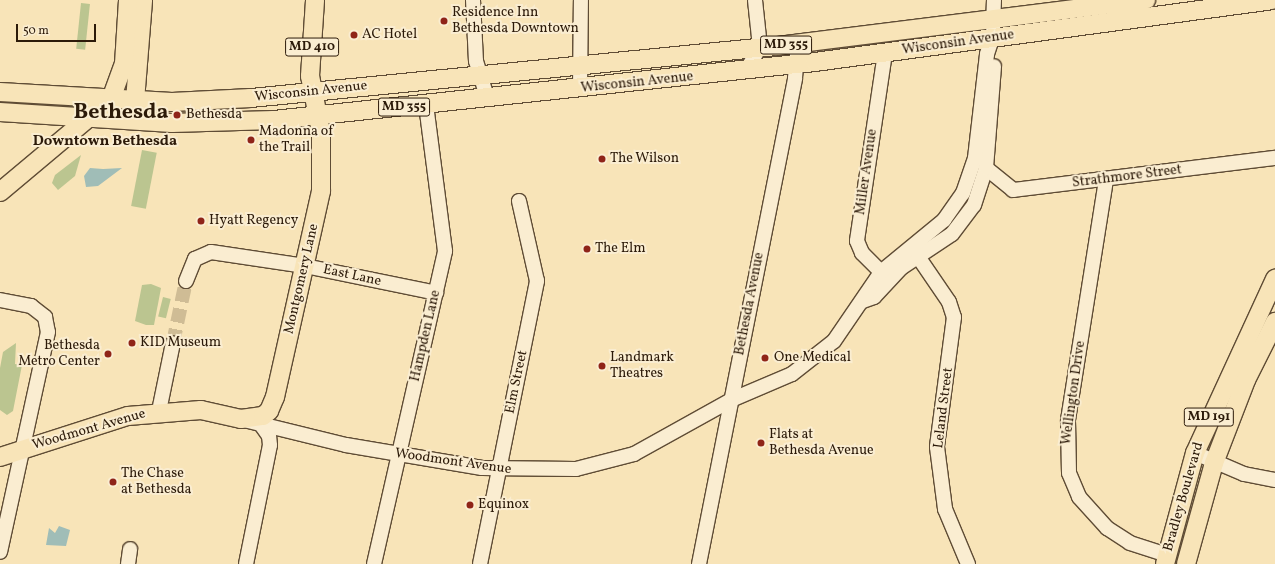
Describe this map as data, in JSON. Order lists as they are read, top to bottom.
{
  "streets": {
    "main road": [
      "Wisconsin Avenue",
      "MD 355",
      "MD 410",
      "Montgomery Lane",
      "MD 191",
      "Woodmont Avenue",
      "Bradley Boulevard"
    ],
    "street": [
      "Miller Avenue",
      "Strathmore Street",
      "East Lane",
      "Bethesda Avenue",
      "Hampden Lane",
      "Elm Street",
      "Wellington Drive",
      "Leland Street"
    ]
  },
  "crossings": [
    ["Wisconsin Avenue", "MD 410"],
    ["Wisconsin Avenue", "Miller Avenue"],
    ["Wisconsin Avenue", "Montgomery Lane"],
    ["Wisconsin Avenue", "Bethesda Avenue"],
    ["Wisconsin Avenue", "Hampden Lane"],
    ["Wisconsin Avenue", "Woodmont Avenue"],
    ["MD 410", "Montgomery Lane"],
    ["Miller Avenue", "Woodmont Avenue"],
    ["Strathmore Street", "Wellington Drive"],
    ["Strathmore Street", "Woodmont Avenue"],
    ["East Lane", "Montgomery Lane"],
    ["East Lane", "Hampden Lane"],
    ["Montgomery Lane", "Woodmont Avenue"],
    ["Bethesda Avenue", "Woodmont Avenue"],
    ["Hampden Lane", "Woodmont Avenue"],
    ["Elm Street", "Woodmont Avenue"],
    ["Wellington Drive", "Bradley Boulevard"],
    ["Leland Street", "Woodmont Avenue"]
  ],
  "districts": ["Bethesda", "Downtown Bethesda"],
  "places": [
    "Residence Inn Bethesda Downtown",
    "AC Hotel",
    "Bethesda",
    "Madonna of the Trail",
    "The Wilson",
    "Hyatt Regency",
    "The Elm",
    "KID Museum",
    "Bethesda Metro Center",
    "One Medical",
    "Landmark Theatres",
    "Flats at Bethesda Avenue",
    "The Chase at Bethesda",
    "Equinox"
  ],
  "scale_bar": "50 m"
}
